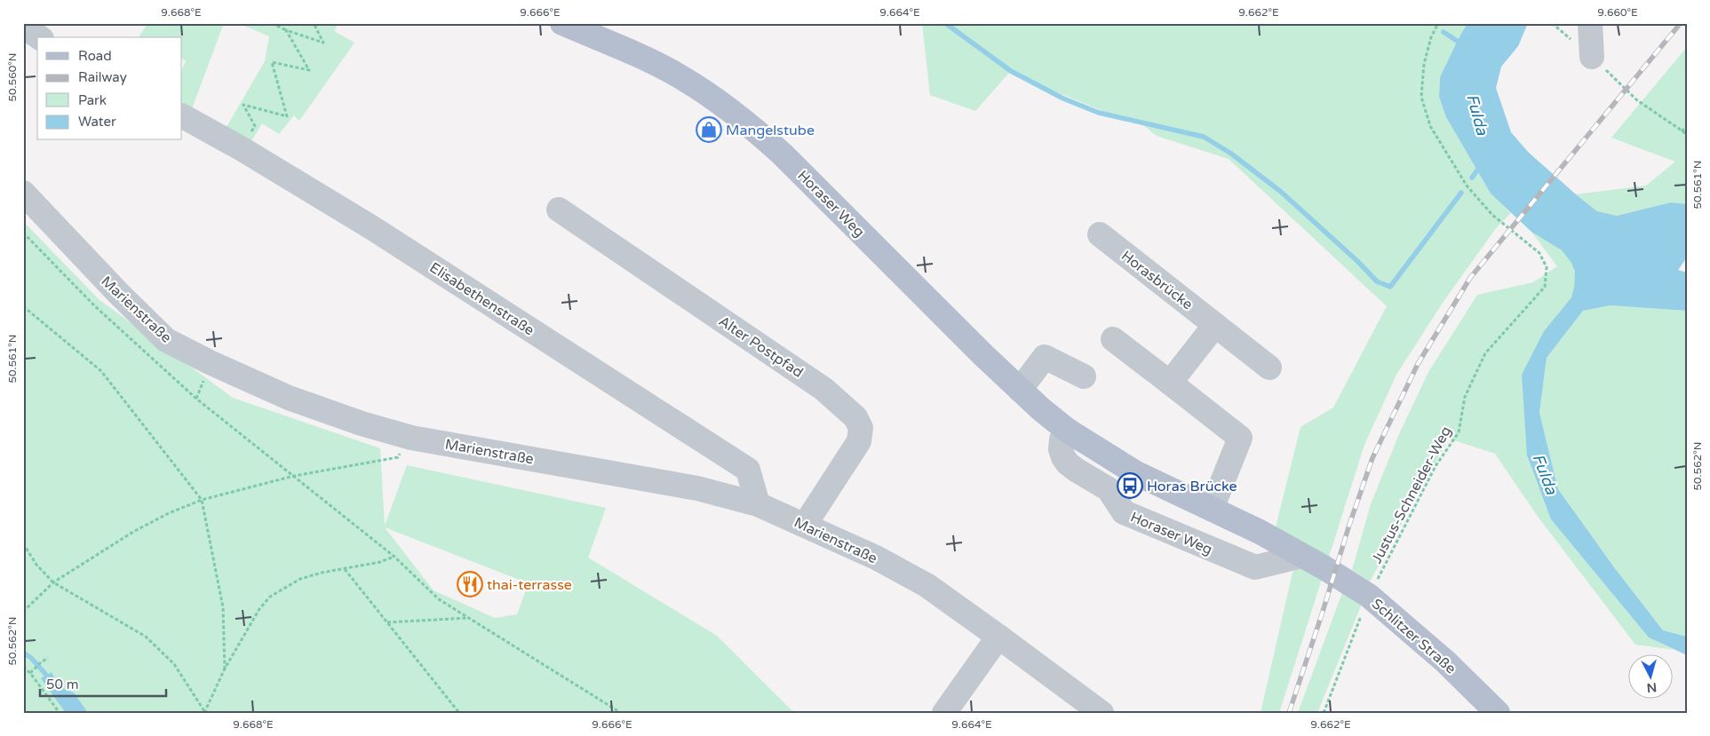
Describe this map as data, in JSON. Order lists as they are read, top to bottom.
{
  "streets": {
    "main road": ["Horaser Weg", "Schlitzer Straße"],
    "street": [
      "Horasbrücke",
      "Elisabethenstraße",
      "Marienstraße",
      "Alter Postpfad"
    ],
    "path": ["Justus-Schneider-Weg"]
  },
  "crossings": [
    ["Horaser Weg", "Schlitzer Straße"],
    ["Elisabethenstraße", "Marienstraße"],
    ["Marienstraße", "Alter Postpfad"],
    ["Justus-Schneider-Weg", "Schlitzer Straße"]
  ],
  "water": ["Fulda"],
  "places": {
    "shop": ["Mangelstube"],
    "bus stop": ["Horas Brücke"],
    "restaurant": ["thai-terrasse"]
  },
  "legend": [
    "Road",
    "Railway",
    "Park",
    "Water"
  ],
  "scale_bar": "50 m",
  "north": "bottom",
  "coordinates": [
    "9.668°E",
    "9.666°E",
    "9.664°E",
    "9.662°E",
    "9.660°E",
    "50.560°N",
    "50.561°N",
    "50.562°N"
  ]
}
